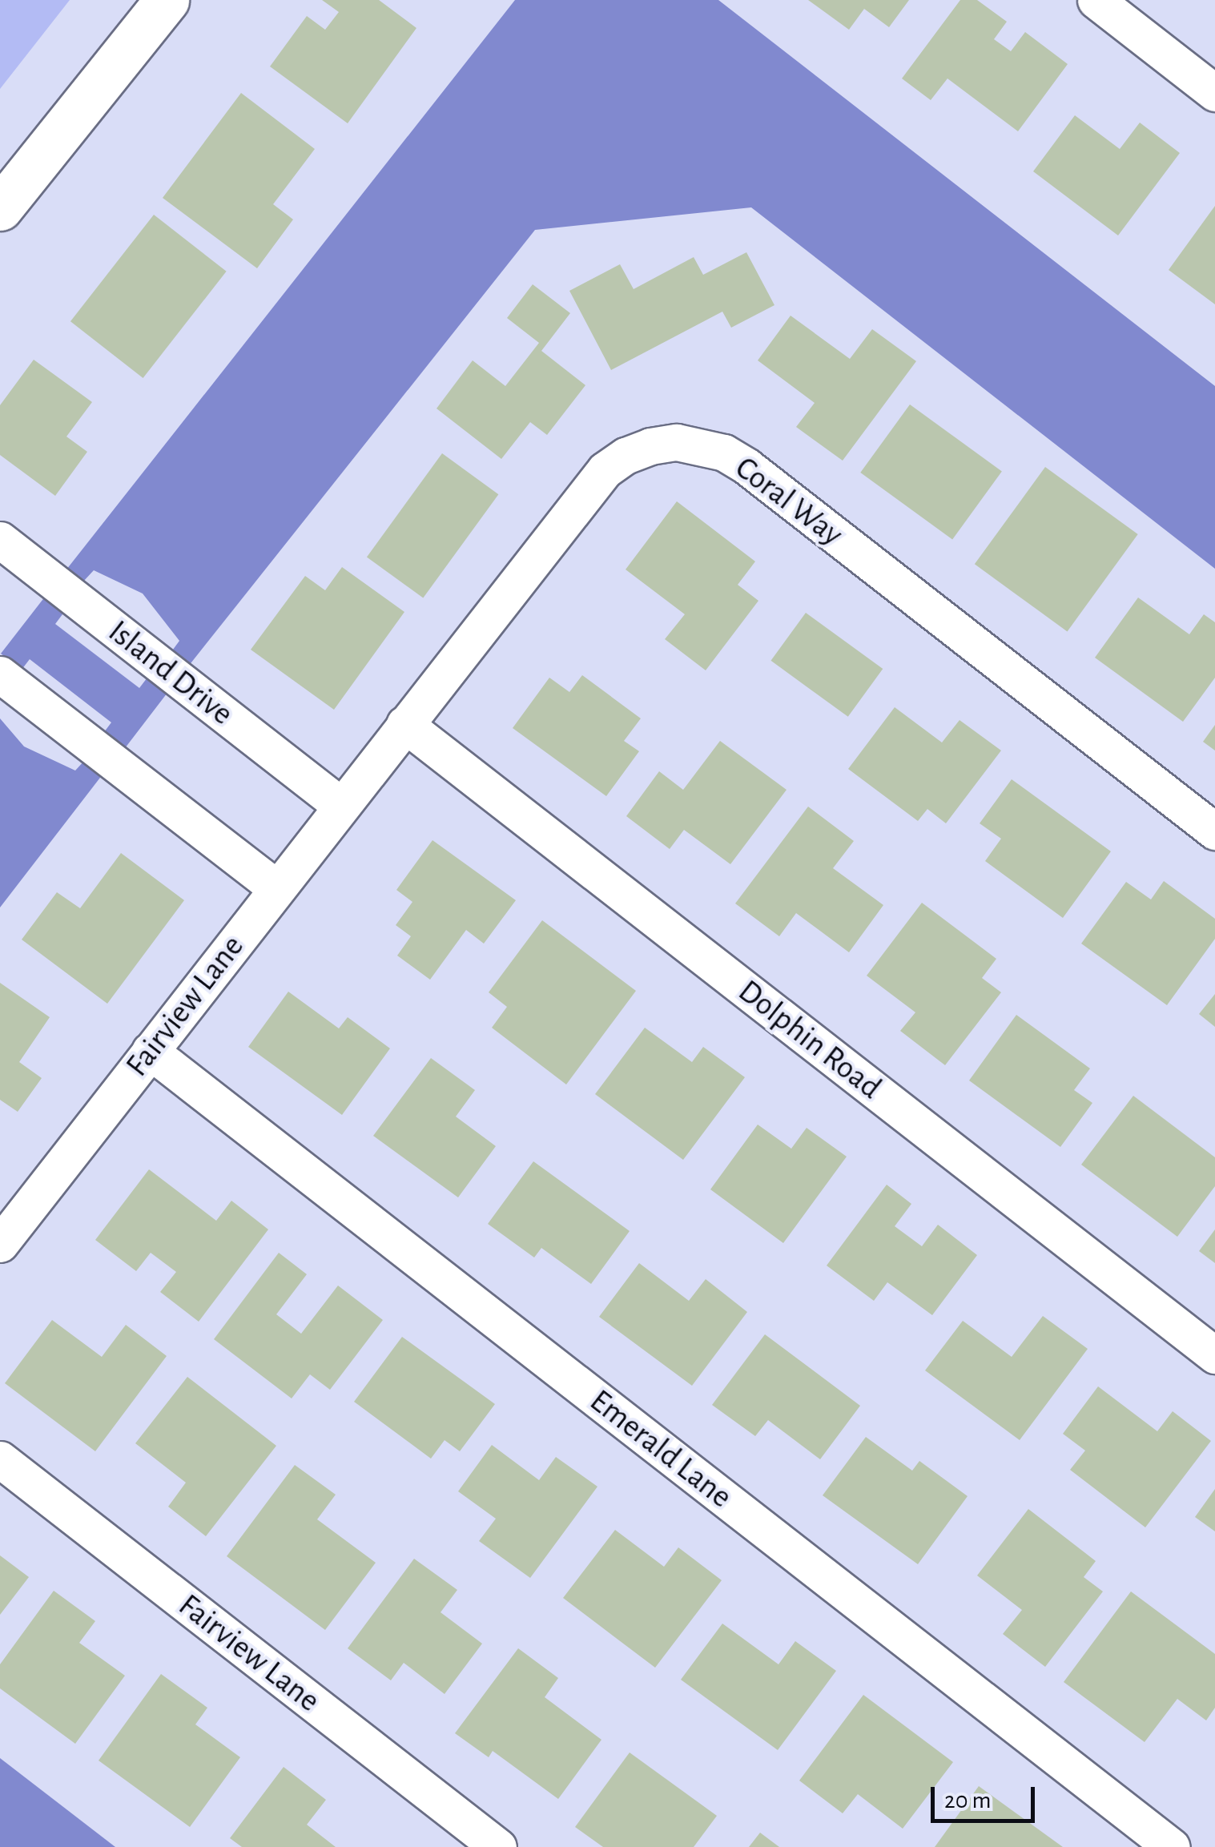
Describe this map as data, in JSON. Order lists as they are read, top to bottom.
{
  "streets": {
    "street": [
      "Coral Way",
      "Island Drive",
      "Fairview Lane",
      "Dolphin Road",
      "Emerald Lane"
    ]
  },
  "crossings": [
    ["Coral Way", "Island Drive"],
    ["Coral Way", "Fairview Lane"],
    ["Coral Way", "Dolphin Road"],
    ["Island Drive", "Fairview Lane"],
    ["Fairview Lane", "Emerald Lane"]
  ],
  "scale_bar": "20 m"
}
